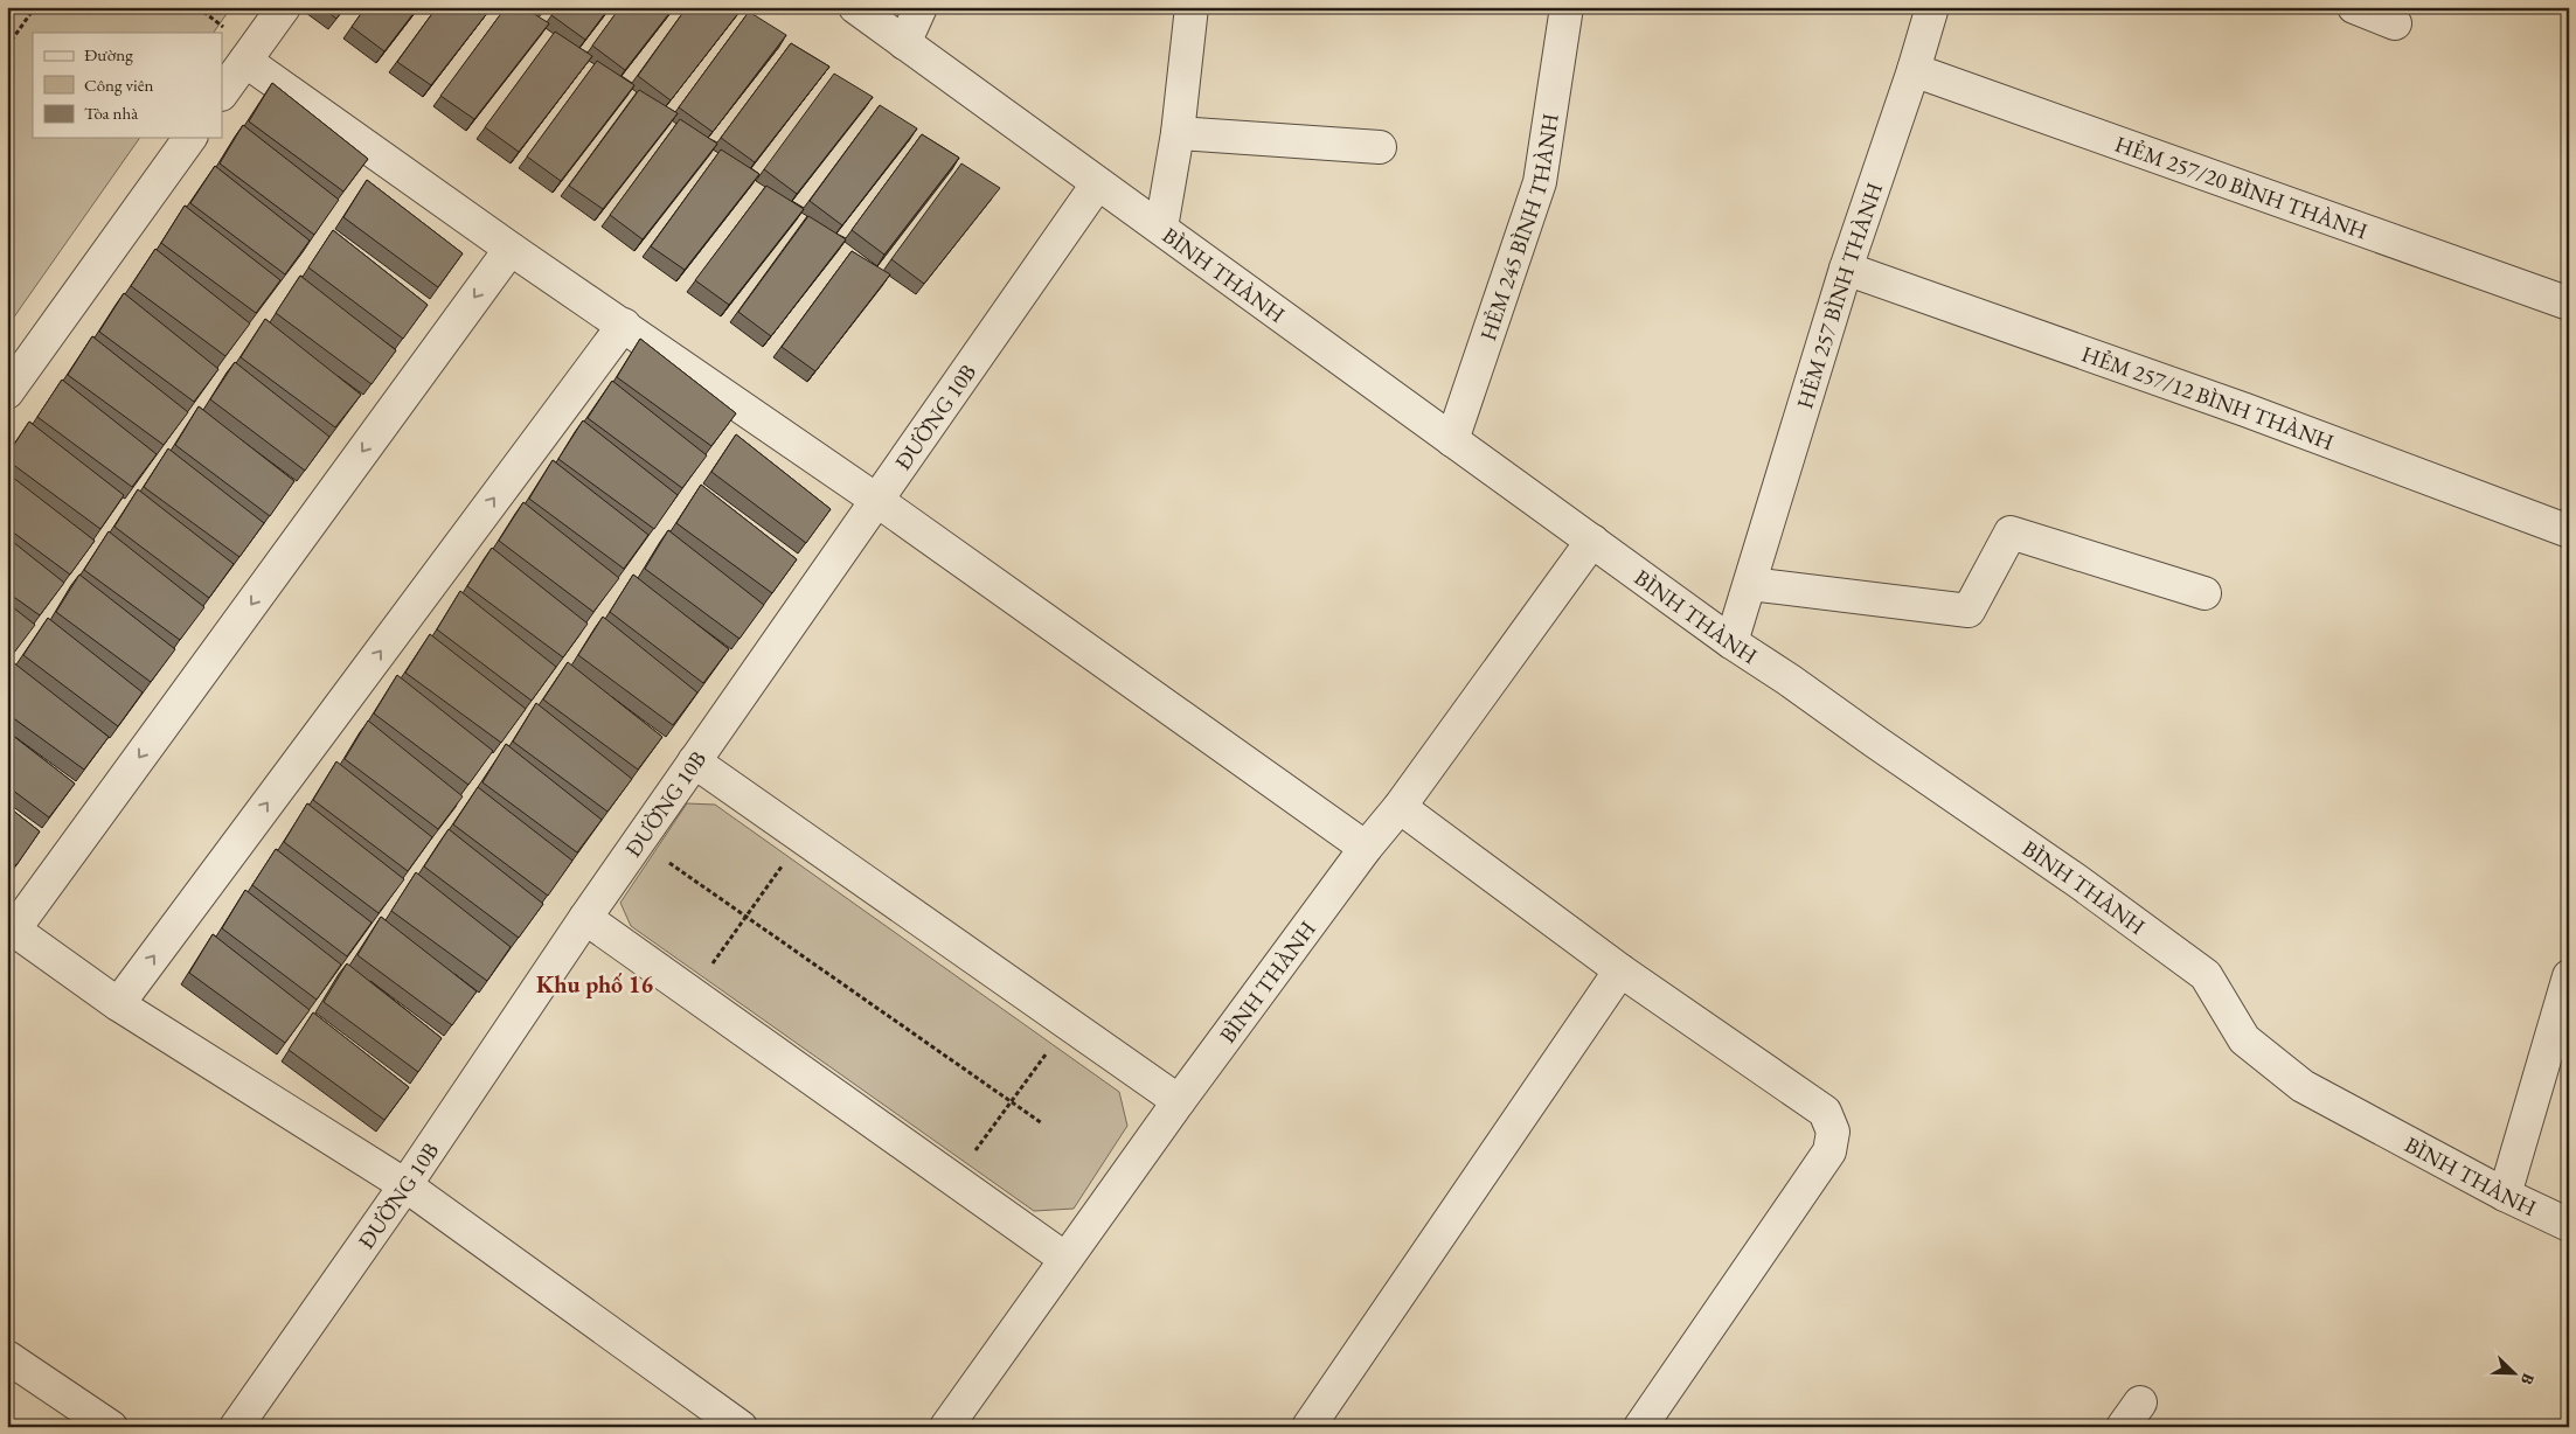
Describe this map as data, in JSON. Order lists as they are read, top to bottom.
{
  "streets": {
    "street": [
      "HẺM 257/20 BÌNH THÀNH",
      "HẺM 245 BÌNH THÀNH",
      "BÌNH THÀNH",
      "HẺM 257 BÌNH THÀNH",
      "HẺM 257/12 BÌNH THÀNH",
      "ĐƯỜNG 10B"
    ]
  },
  "crossings": [
    ["HẺM 257/20 BÌNH THÀNH", "HẺM 257 BÌNH THÀNH"],
    ["HẺM 245 BÌNH THÀNH", "BÌNH THÀNH"],
    ["BÌNH THÀNH", "HẺM 257 BÌNH THÀNH"],
    ["BÌNH THÀNH", "ĐƯỜNG 10B"],
    ["HẺM 257 BÌNH THÀNH", "HẺM 257/12 BÌNH THÀNH"]
  ],
  "districts": ["Khu phố 16"],
  "legend": ["Đường", "Công viên", "Tòa nhà"],
  "north": "bottom right"
}
